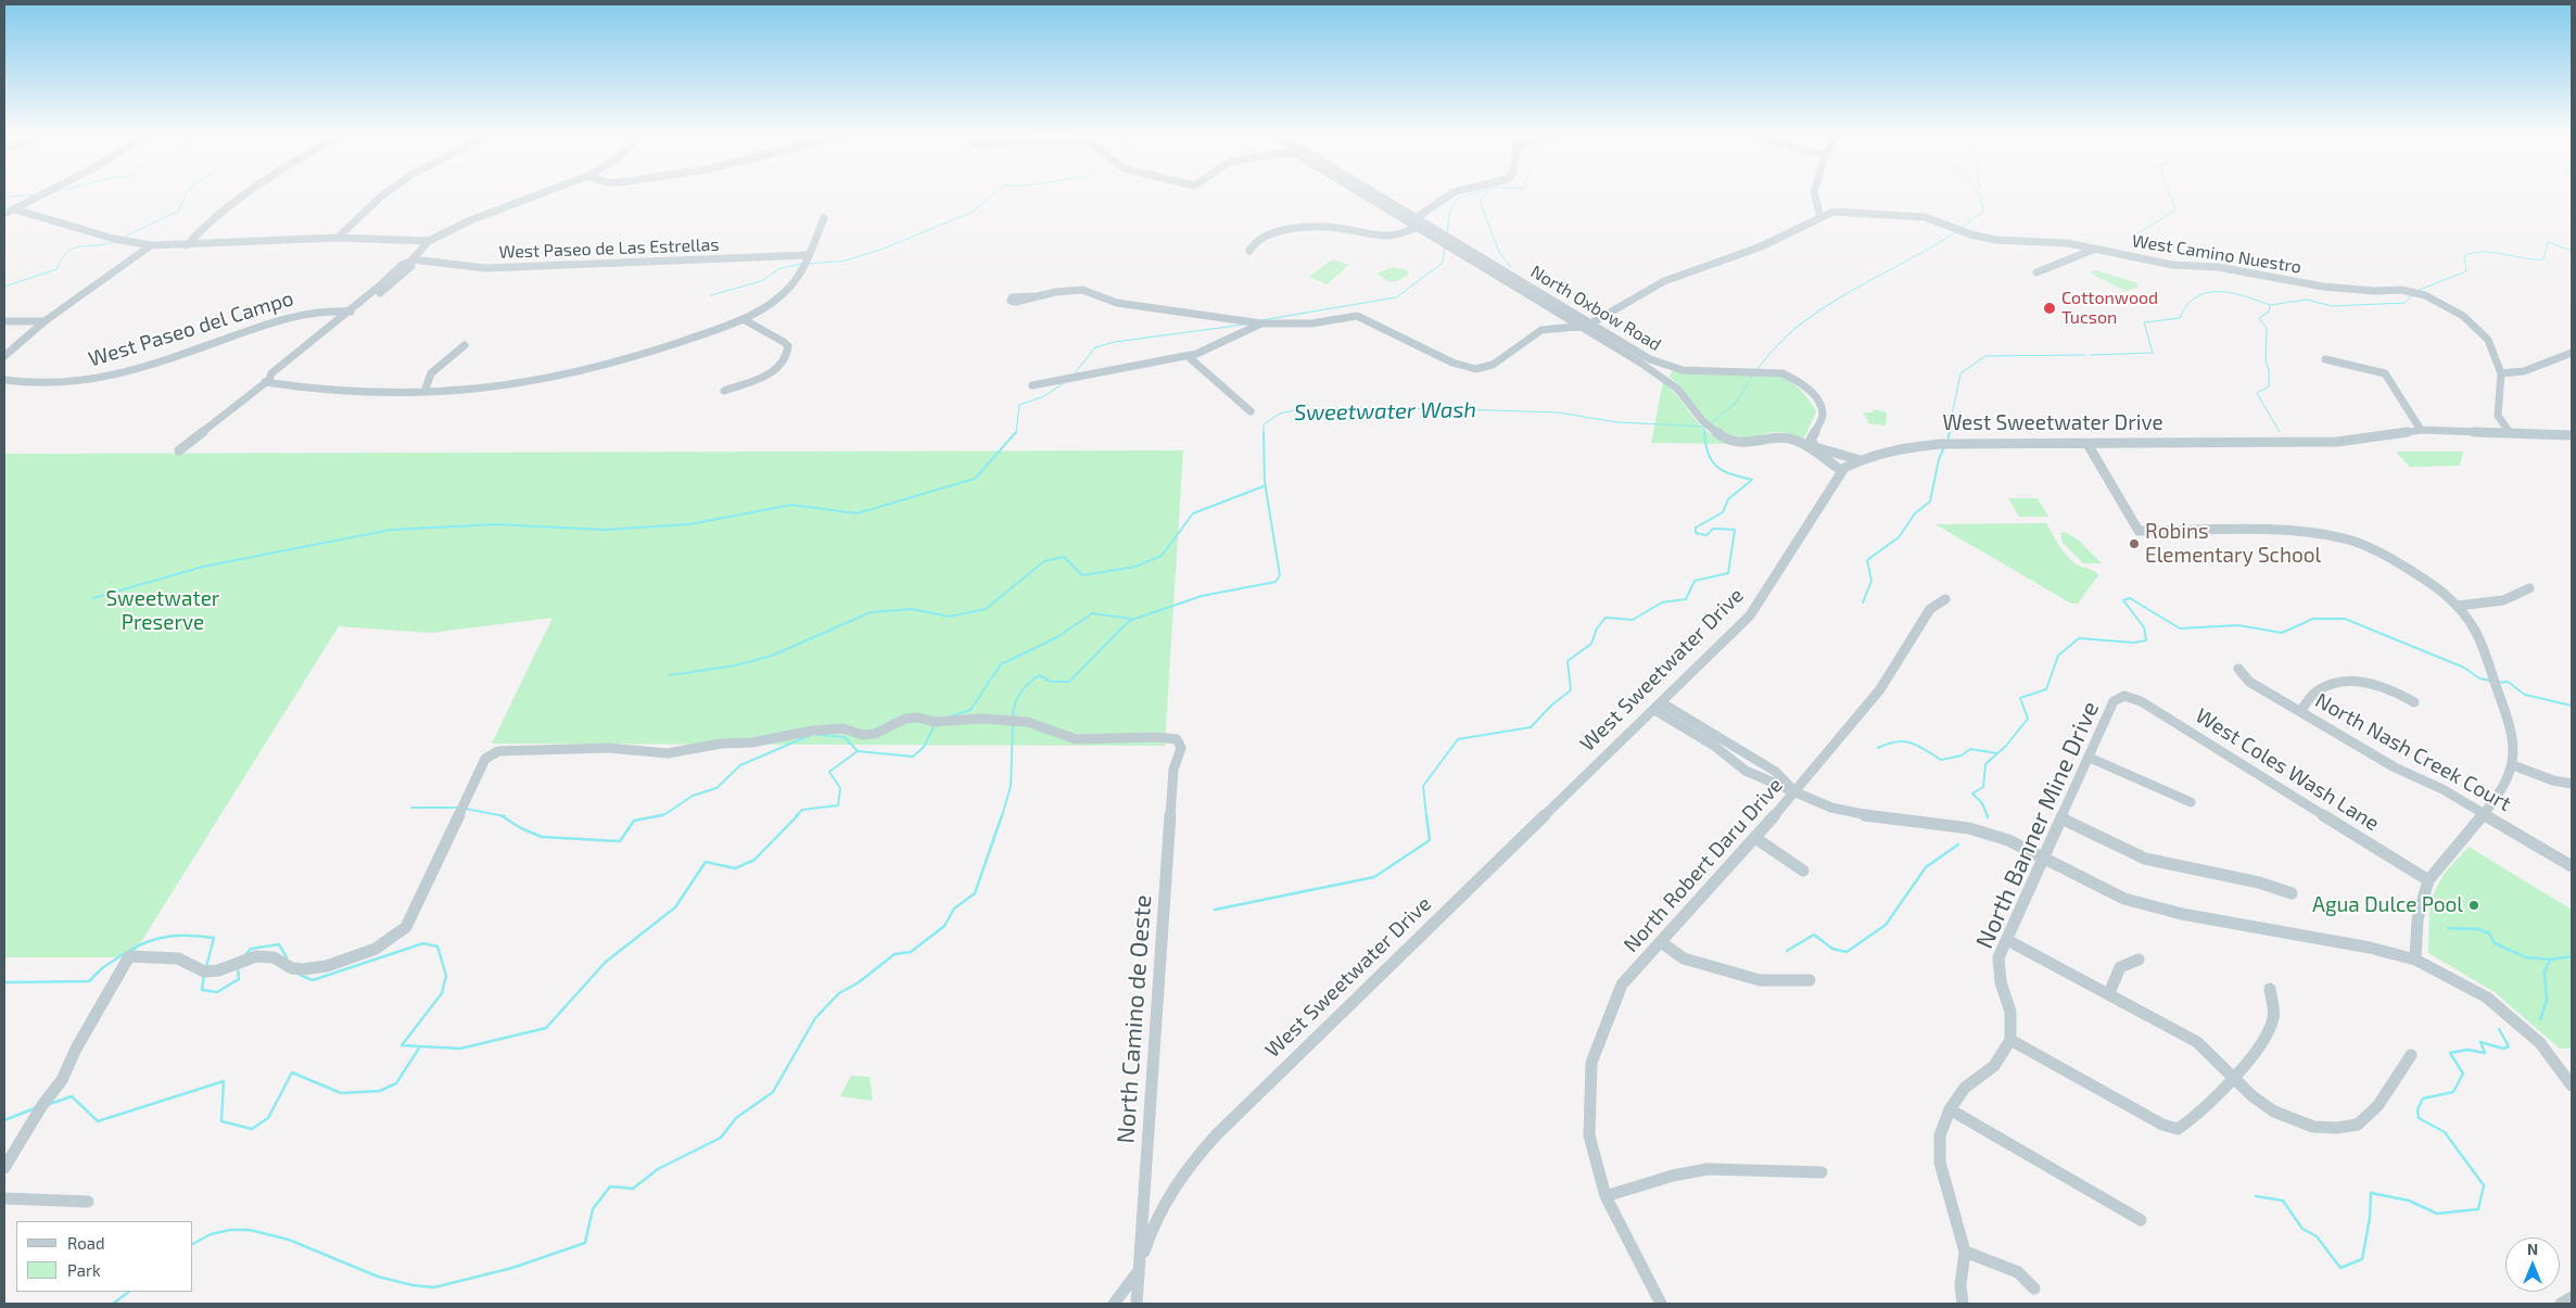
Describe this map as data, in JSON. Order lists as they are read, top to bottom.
{
  "streets": {
    "street": [
      "West Paseo de Las Estrellas",
      "West Camino Nuestro",
      "North Oxbow Road",
      "West Paseo del Campo",
      "West Sweetwater Drive",
      "North Nash Creek Court",
      "West Coles Wash Lane",
      "North Banner Mine Drive",
      "North Robert Daru Drive",
      "North Camino de Oeste"
    ]
  },
  "crossings": [
    ["West Camino Nuestro", "North Oxbow Road"],
    ["West Camino Nuestro", "West Sweetwater Drive"],
    ["North Oxbow Road", "West Sweetwater Drive"],
    ["West Sweetwater Drive", "North Camino de Oeste"],
    ["West Coles Wash Lane", "North Banner Mine Drive"]
  ],
  "water": ["Sweetwater Wash"],
  "parks": ["Sweetwater Preserve"],
  "places": ["Cottonwood Tucson", "Robins Elementary School", "Agua Dulce Pool"],
  "legend": ["Road", "Park"],
  "north": "top"
}
